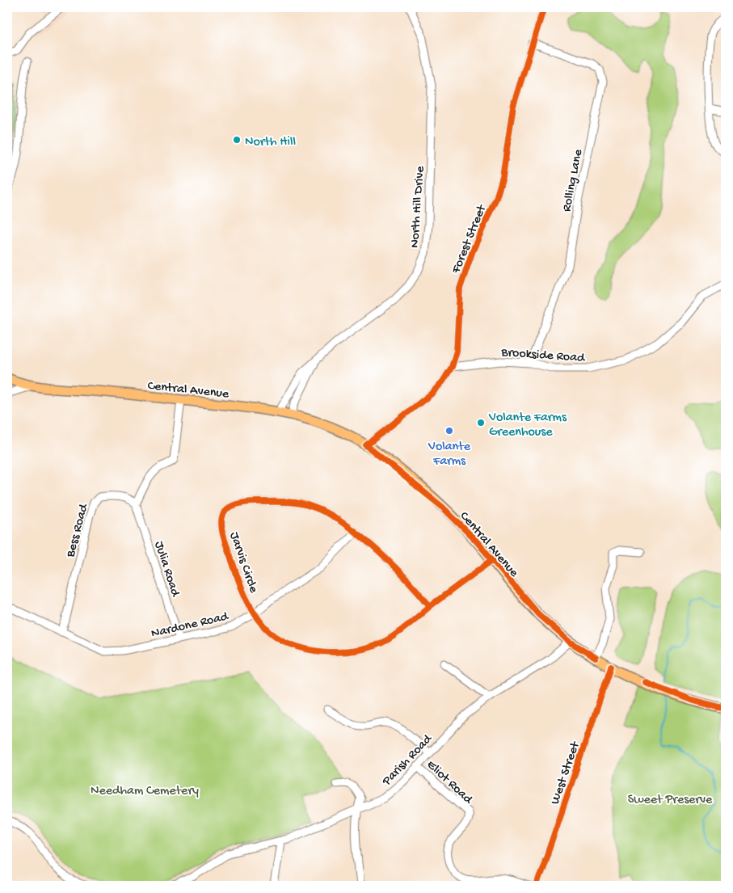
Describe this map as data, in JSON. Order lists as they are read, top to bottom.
{
  "streets": {
    "main road": ["Central Avenue"],
    "street": [
      "Rolling Lane",
      "North Hill Drive",
      "Forest Street",
      "Brookside Road",
      "Bess Road",
      "Jarvis Circle",
      "Julia Road",
      "Nardone Road",
      "Parish Road",
      "West Street",
      "Eliot Road"
    ]
  },
  "crossings": [
    ["Rolling Lane", "Forest Street"],
    ["Rolling Lane", "Brookside Road"],
    ["North Hill Drive", "Central Avenue"],
    ["Forest Street", "Brookside Road"],
    ["Forest Street", "Central Avenue"],
    ["Central Avenue", "Jarvis Circle"],
    ["Central Avenue", "Parish Road"],
    ["Central Avenue", "West Street"],
    ["Bess Road", "Julia Road"],
    ["Bess Road", "Nardone Road"],
    ["Jarvis Circle", "Nardone Road"],
    ["Julia Road", "Nardone Road"],
    ["Parish Road", "Eliot Road"]
  ],
  "parks": ["Needham Cemetery", "Sweet Preserve"],
  "places": ["North Hill", "Volante Farms Greenhouse", "Volante Farms"]
}
